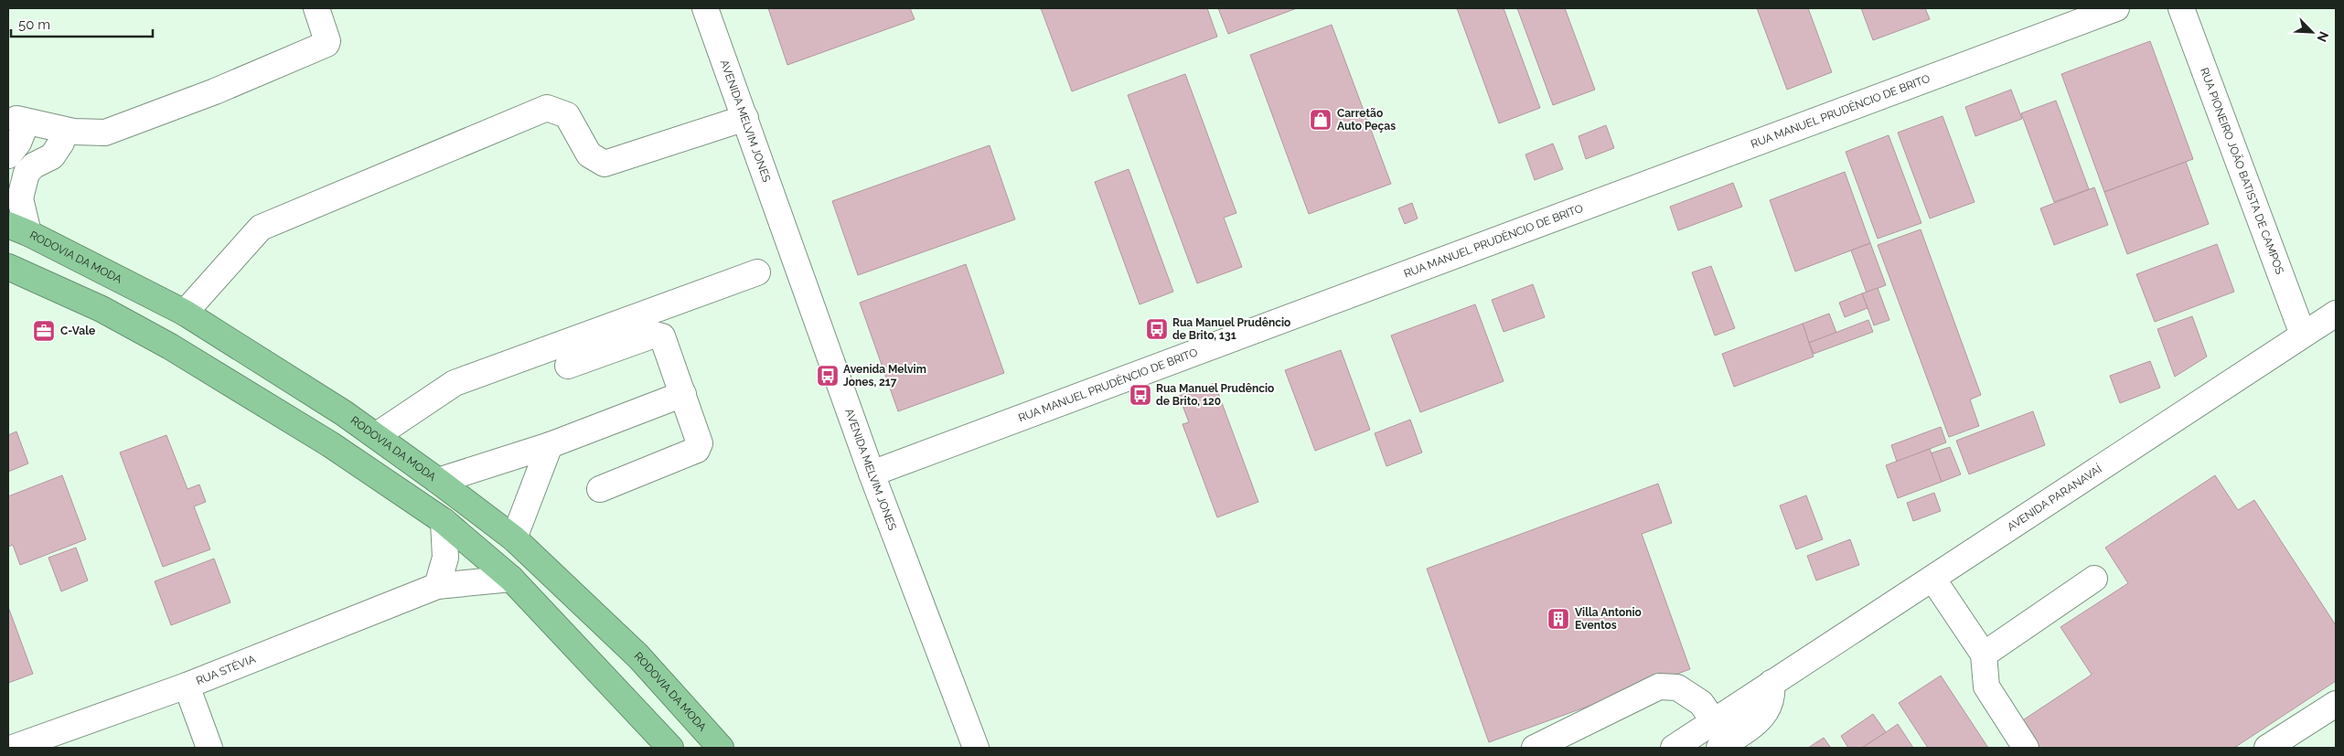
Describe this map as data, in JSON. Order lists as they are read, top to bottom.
{
  "streets": {
    "highway": ["RODOVIA DA MODA"],
    "street": [
      "RUA MANUEL PRUDÊNCIO DE BRITO",
      "AVENIDA MELVIM JONES",
      "RUA PIONEIRO JOÃO BATISTA DE CAMPOS",
      "AVENIDA PARANAVAÍ",
      "RUA STÉVIA"
    ]
  },
  "crossings": [
    ["RUA MANUEL PRUDÊNCIO DE BRITO", "AVENIDA MELVIM JONES"],
    ["RUA PIONEIRO JOÃO BATISTA DE CAMPOS", "AVENIDA PARANAVAÍ"]
  ],
  "places": {
    "shop": ["Carretão Auto Peças"],
    "bus stop": ["Rua Manuel Prudêncio de Brito, 131", "Avenida Melvim Jones, 217", "Rua Manuel Prudêncio de Brito, 120"],
    "office": ["C-Vale"],
    "building": ["Villa Antonio Eventos"]
  },
  "scale_bar": "50 m",
  "north": "bottom right"
}
